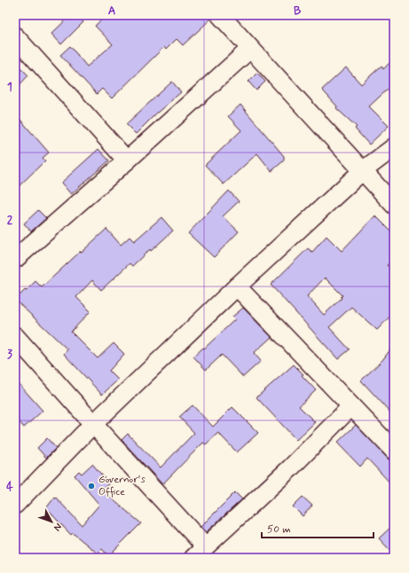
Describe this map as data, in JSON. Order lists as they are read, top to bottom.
{
  "places": ["Governor's Office"],
  "scale_bar": "50 m",
  "north": "bottom right",
  "grid": {
    "columns": ["A", "B"],
    "rows": [
      "1",
      "2",
      "3",
      "4"
    ]
  }
}
